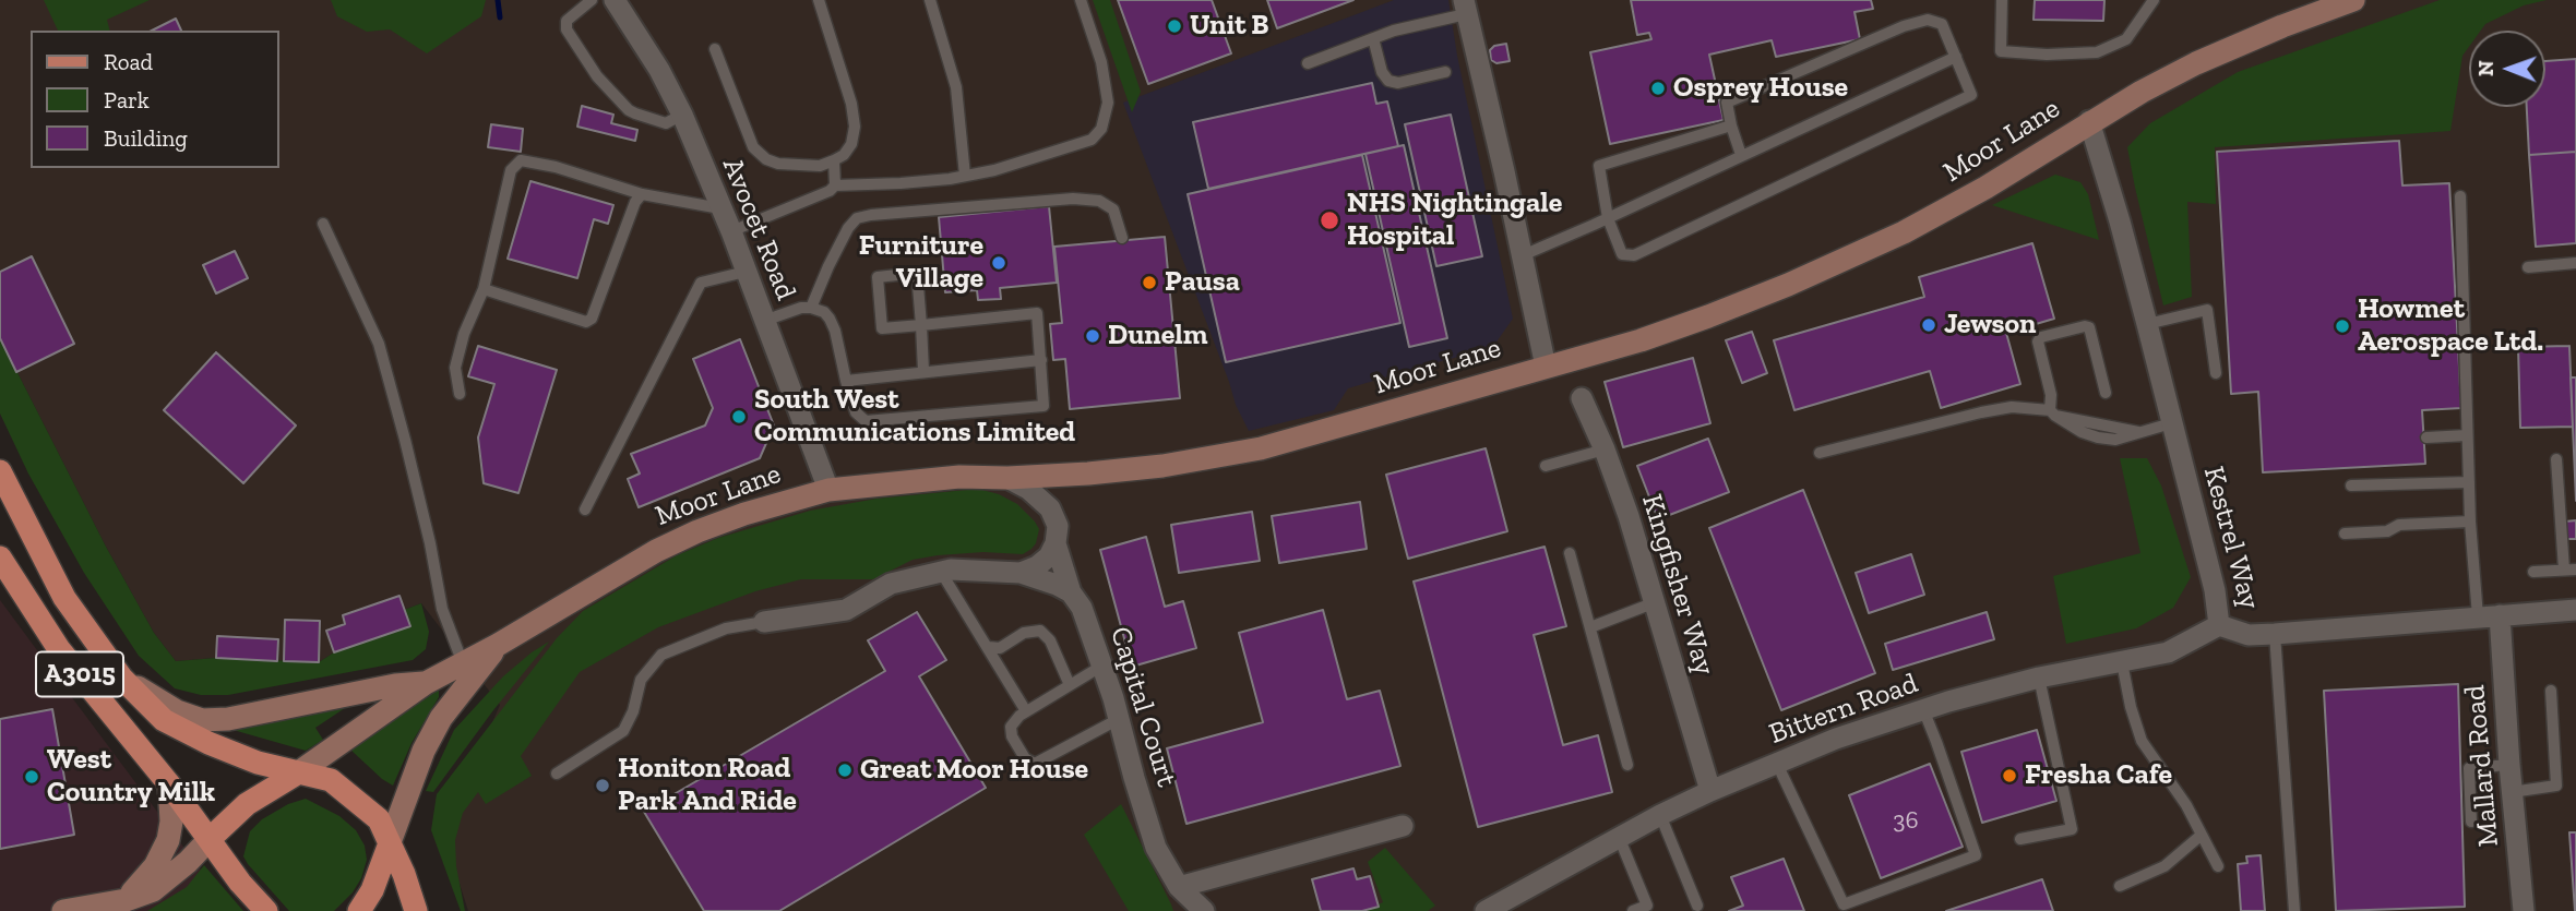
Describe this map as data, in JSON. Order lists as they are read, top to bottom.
{
  "streets": {
    "main road": ["Moor Lane", "A3015"],
    "street": [
      "Avocet Road",
      "Kestrel Way",
      "Kingfisher Way",
      "Capital Court",
      "Bittern Road",
      "Mallard Road"
    ]
  },
  "crossings": [
    ["Moor Lane", "Avocet Road"],
    ["Moor Lane", "Kestrel Way"],
    ["Moor Lane", "A3015"],
    ["Moor Lane", "Capital Court"],
    ["Kestrel Way", "Bittern Road"],
    ["Kestrel Way", "Mallard Road"],
    ["Kingfisher Way", "Bittern Road"]
  ],
  "places": [
    "Unit B",
    "Osprey House",
    "NHS Nightingale Hospital",
    "Furniture Village",
    "Pausa",
    "Jewson",
    "Howmet Aerospace Ltd.",
    "Dunelm",
    "South West Communications Limited",
    "Great Moor House",
    "Fresha Cafe",
    "West Country Milk",
    "Honiton Road Park And Ride"
  ],
  "house_numbers": ["36"],
  "legend": ["Road", "Park", "Building"],
  "north": "left"
}
